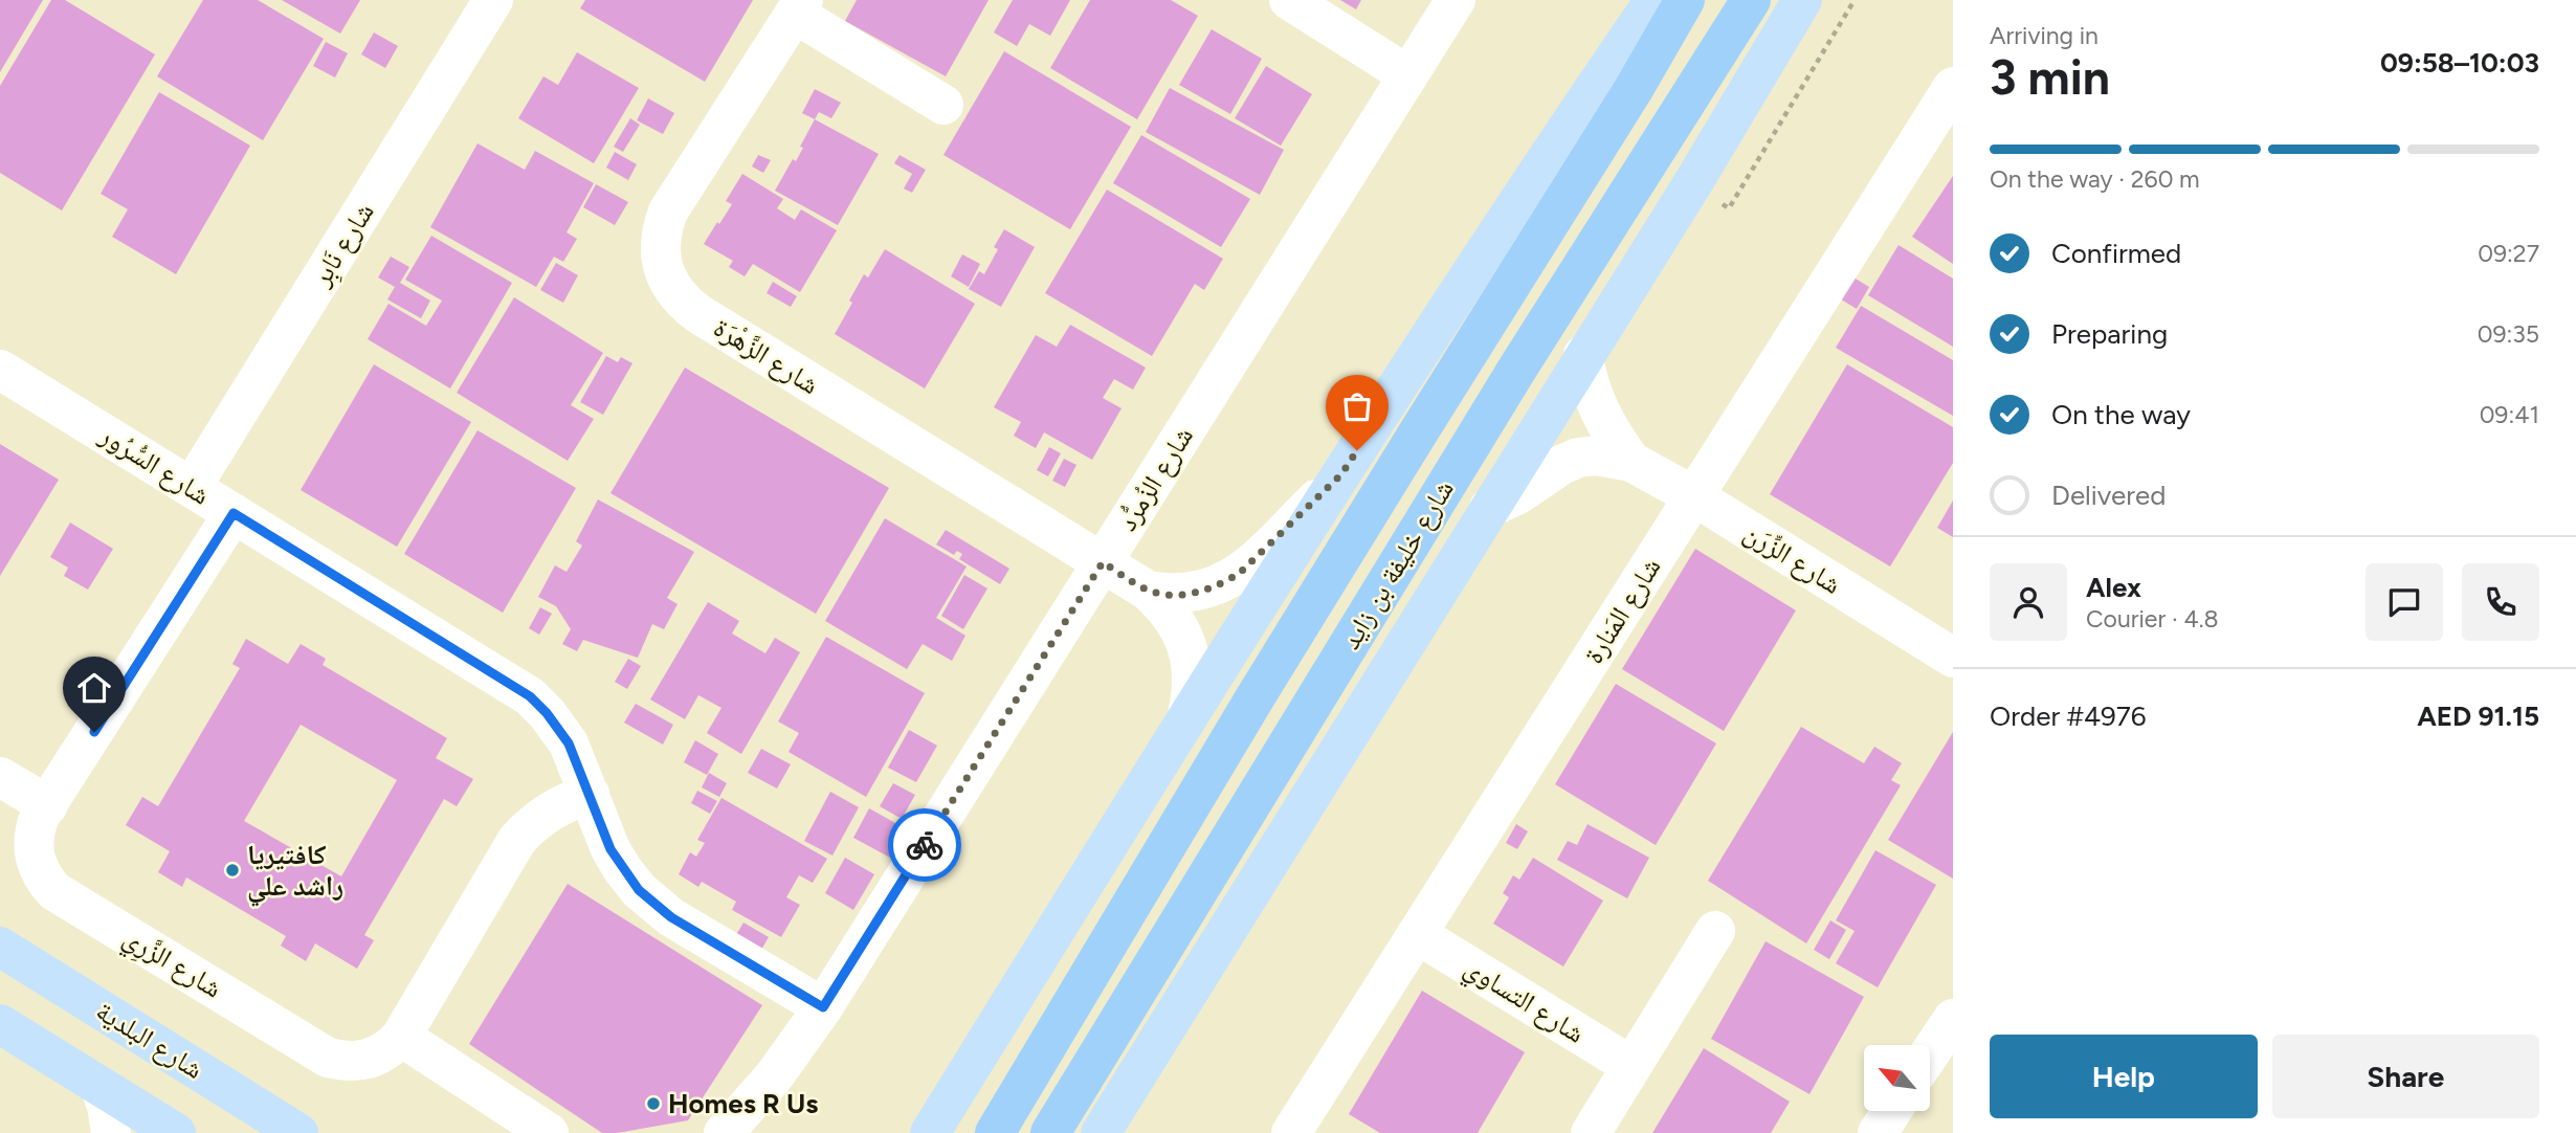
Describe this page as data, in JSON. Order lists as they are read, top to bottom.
{
  "streets": {
    "highway": ["شارع خليفة بن زايد"],
    "main road": ["شارع البلدية"],
    "street": [
      "شارع نَابِر",
      "شارع الزَّهْرَة",
      "شارع السُّرُور",
      "شارع الزُمرُّد",
      "شارع الزِّرَن",
      "شارع المَنارة",
      "شارع الزَّرِي",
      "شارع التساوي"
    ]
  },
  "crossings": [
    ["شارع نَابِر", "شارع السُّرُور"],
    ["شارع الزَّهْرَة", "شارع الزُمرُّد"],
    ["شارع السُّرُور", "شارع الزُمرُّد"],
    ["شارع السُّرُور", "شارع الزَّرِي"],
    ["شارع الزِّرَن", "شارع المَنارة"],
    ["شارع المَنارة", "شارع التساوي"]
  ],
  "places": ["كافتيريا راشد علي", "Homes R Us"],
  "north": "top left",
  "page": {
    "heading": ["3 min", "Arriving in", "09:58–10:03"],
    "panel": [
      "Alex",
      "Courier · 4.8",
      "Order #4976",
      "AED 91.15"
    ],
    "bar": "On the way · 260 m",
    "list": [
      ["Confirmed", "09:27"],
      ["Preparing", "09:35"],
      ["On the way", "09:41"],
      "Delivered"
    ],
    "buttons": ["Help", "Share"]
  }
}
